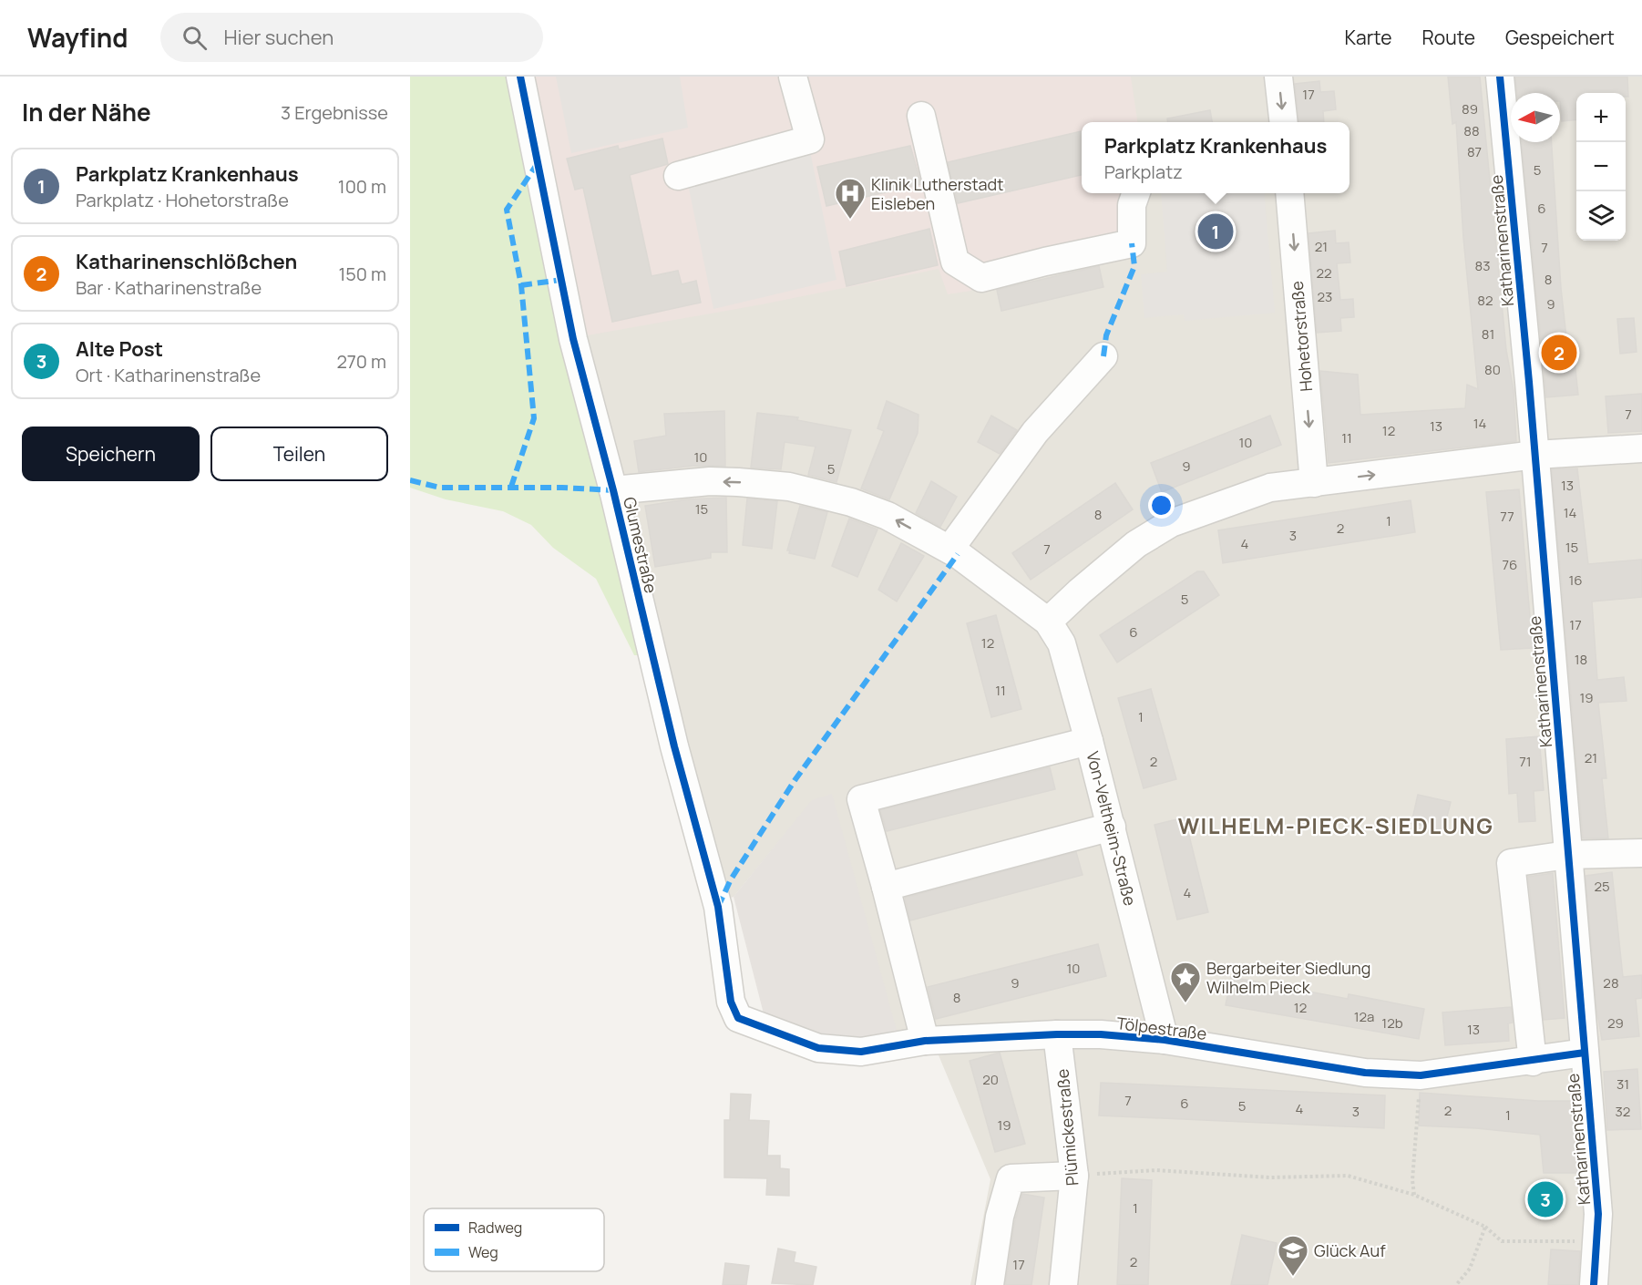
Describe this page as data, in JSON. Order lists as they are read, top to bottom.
{
  "streets": {
    "street": [
      "Katharinenstraße",
      "Hohetorstraße",
      "Glumestraße",
      "Von-Veltheim-Straße",
      "Tölpestraße",
      "Plümickestraße"
    ]
  },
  "crossings": [
    ["Katharinenstraße", "Tölpestraße"],
    ["Glumestraße", "Tölpestraße"],
    ["Von-Veltheim-Straße", "Tölpestraße"],
    ["Tölpestraße", "Plümickestraße"]
  ],
  "one_way": ["Hohetorstraße"],
  "districts": ["WILHELM-PIECK-SIEDLUNG"],
  "places": {
    "hospital": ["Klinik Lutherstadt Eisleben"],
    "place": ["Bergarbeiter Siedlung Wilhelm Pieck"],
    "school or university": ["Glück Auf"]
  },
  "house_numbers": [
    "17",
    "89",
    "88",
    "87",
    "5",
    "6",
    "21",
    "7",
    "83",
    "22",
    "8",
    "23",
    "82",
    "9",
    "81",
    "80",
    "7",
    "14",
    "13",
    "12",
    "11",
    "10",
    "10",
    "9",
    "5",
    "13",
    "15",
    "14",
    "8",
    "77",
    "1",
    "2",
    "3",
    "4",
    "15",
    "7",
    "76",
    "16",
    "5",
    "17",
    "6",
    "12",
    "18",
    "11",
    "19",
    "1",
    "21",
    "2",
    "71",
    "25",
    "4",
    "10",
    "9",
    "28",
    "8",
    "12",
    "12a",
    "12b",
    "29",
    "13",
    "20",
    "31",
    "7",
    "6",
    "5",
    "4",
    "2",
    "3",
    "32",
    "1",
    "19",
    "1",
    "2",
    "17"
  ],
  "legend": ["Radweg", "Weg"],
  "north": "left",
  "page": {
    "header": "Wayfind",
    "search": "Hier suchen",
    "nav": ["Karte", "Route", "Gespeichert"],
    "heading": ["In der Nähe", "3 Ergebnisse"],
    "map_buttons": ["+", "−"],
    "popup": ["Parkplatz Krankenhaus", "Parkplatz"],
    "list": [
      {
        "mark": "1",
        "name": "Parkplatz Krankenhaus",
        "note": "Parkplatz · Hohetorstraße",
        "value": "100 m"
      },
      {
        "mark": "2",
        "name": "Katharinenschlößchen",
        "note": "Bar · Katharinenstraße",
        "value": "150 m"
      },
      {
        "mark": "3",
        "name": "Alte Post",
        "note": "Ort · Katharinenstraße",
        "value": "270 m"
      }
    ],
    "pins": ["1", "2", "3"],
    "buttons": ["Speichern", "Teilen"]
  }
}
